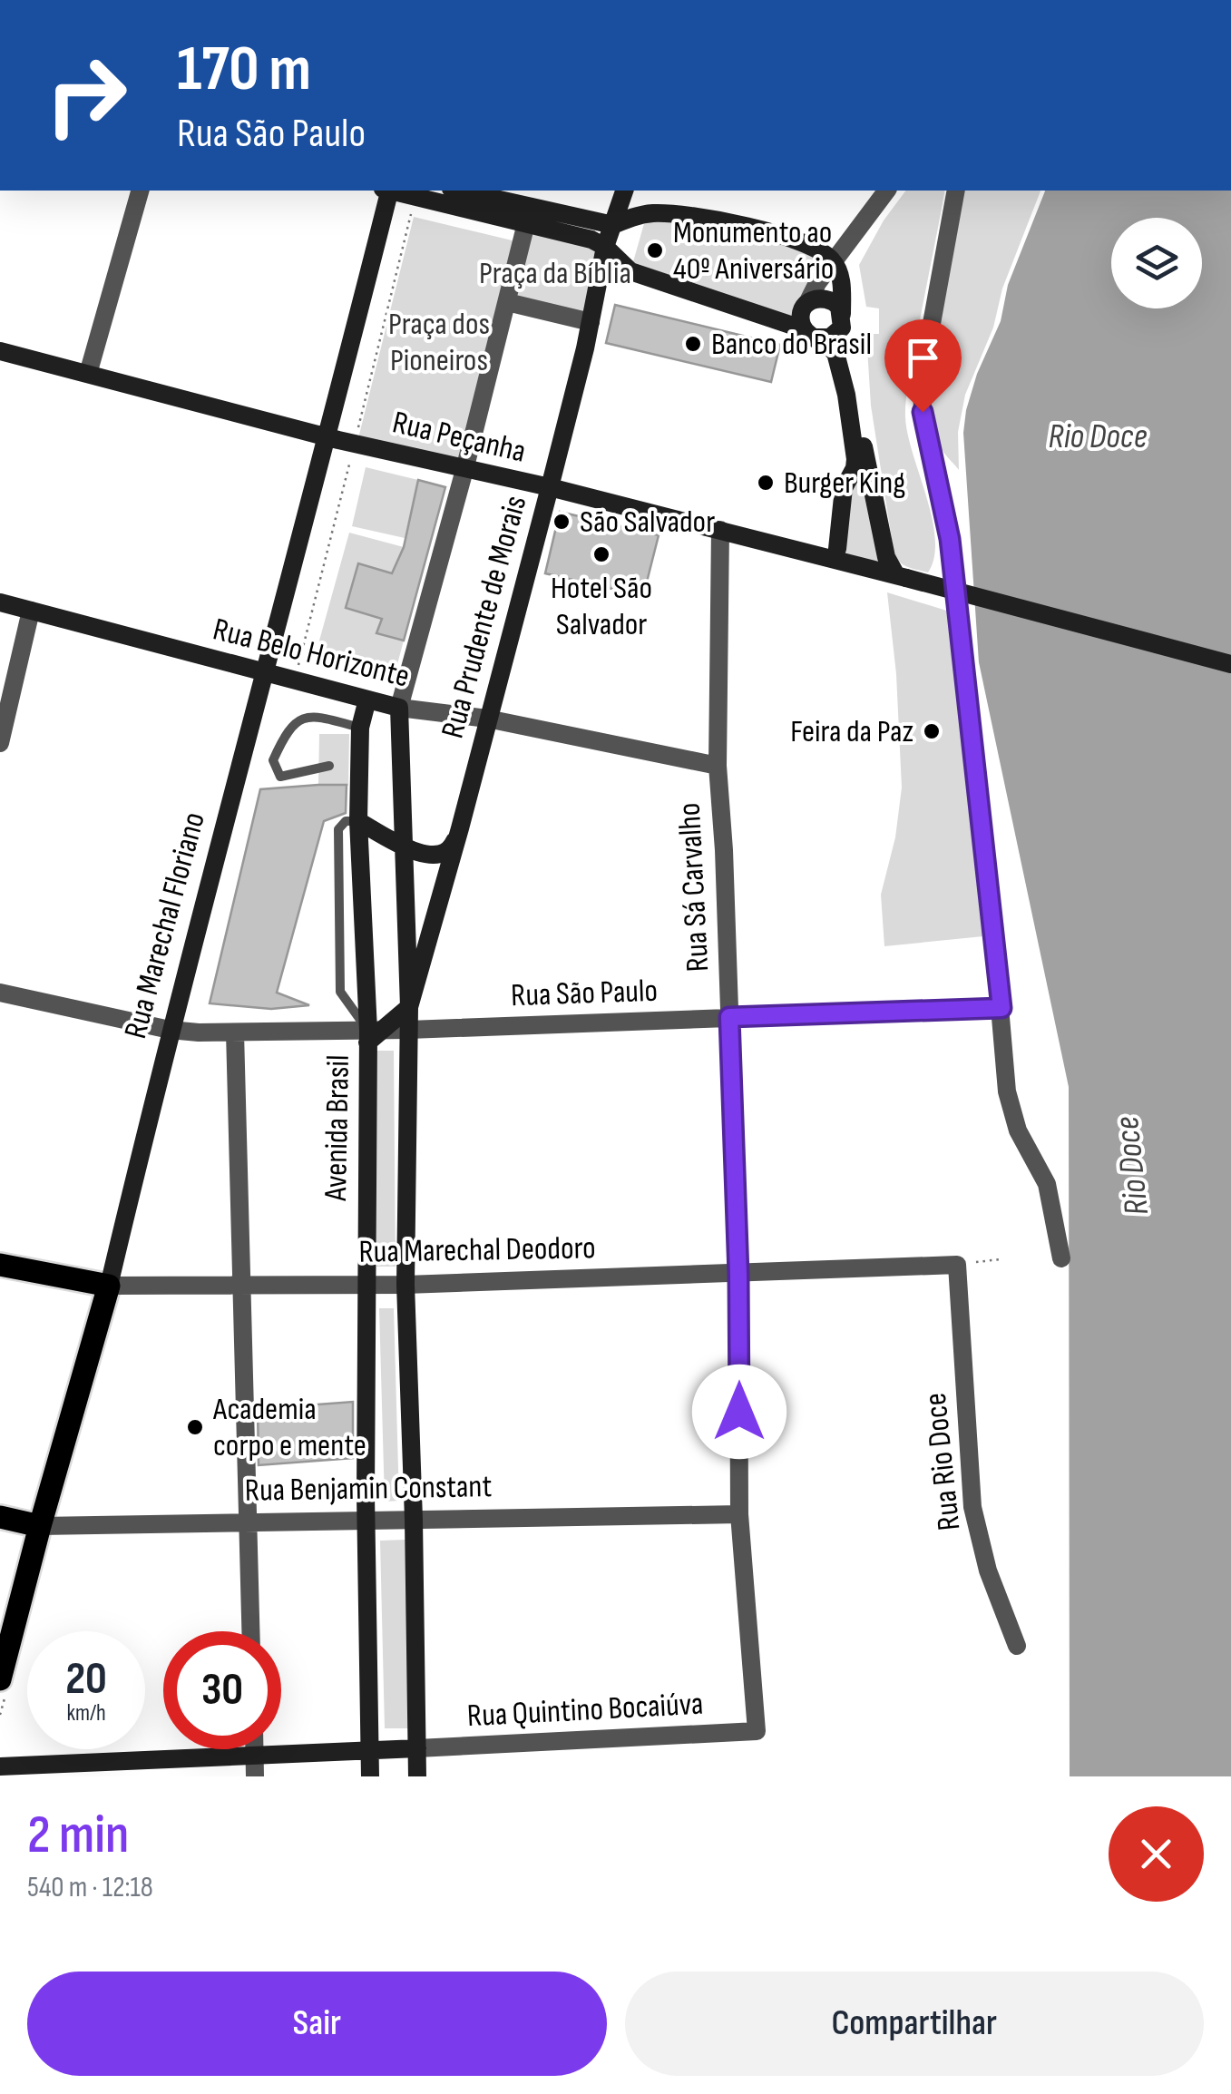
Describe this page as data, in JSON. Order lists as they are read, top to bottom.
{
  "streets": {
    "main road": ["Rua Marechal Floriano", "Rua Marechal Deodoro", "Rua Benjamin Constant"],
    "street": [
      "Rua Peçanha",
      "Rua Prudente de Morais",
      "Rua Belo Horizonte",
      "Rua Sá Carvalho",
      "Rua São Paulo",
      "Avenida Brasil",
      "Rua Rio Doce",
      "Rua Quintino Bocaiúva"
    ]
  },
  "crossings": [
    ["Rua Peçanha", "Rua Prudente de Morais"],
    ["Rua Peçanha", "Rua Sá Carvalho"],
    ["Rua Peçanha", "Rua Marechal Floriano"],
    ["Rua Prudente de Morais", "Rua Belo Horizonte"],
    ["Rua Belo Horizonte", "Rua Sá Carvalho"],
    ["Rua Belo Horizonte", "Rua Marechal Floriano"],
    ["Rua Belo Horizonte", "Avenida Brasil"],
    ["Rua Sá Carvalho", "Rua São Paulo"],
    ["Rua Sá Carvalho", "Rua Marechal Deodoro"],
    ["Rua Sá Carvalho", "Rua Benjamin Constant"],
    ["Rua Sá Carvalho", "Rua Quintino Bocaiúva"],
    ["Rua Marechal Floriano", "Rua São Paulo"],
    ["Rua Marechal Floriano", "Rua Marechal Deodoro"],
    ["Rua Marechal Floriano", "Rua Benjamin Constant"],
    ["Rua São Paulo", "Avenida Brasil"],
    ["Avenida Brasil", "Rua Marechal Deodoro"],
    ["Avenida Brasil", "Rua Benjamin Constant"],
    ["Rua Marechal Deodoro", "Rua Rio Doce"]
  ],
  "water": ["Rio Doce"],
  "parks": ["Praça da Bíblia", "Praça dos Pioneiros"],
  "places": [
    "Monumento ao 40º Aniversário",
    "Banco do Brasil",
    "Burger King",
    "São Salvador",
    "Hotel São Salvador",
    "Feira da Paz",
    "Academia corpo e mente"
  ],
  "page": {
    "turn": ["170 m", "Rua São Paulo"],
    "speed": "20 km/h",
    "limit": "30",
    "heading": ["2 min", "540 m · 12:18"],
    "buttons": ["Sair", "Compartilhar"]
  }
}
